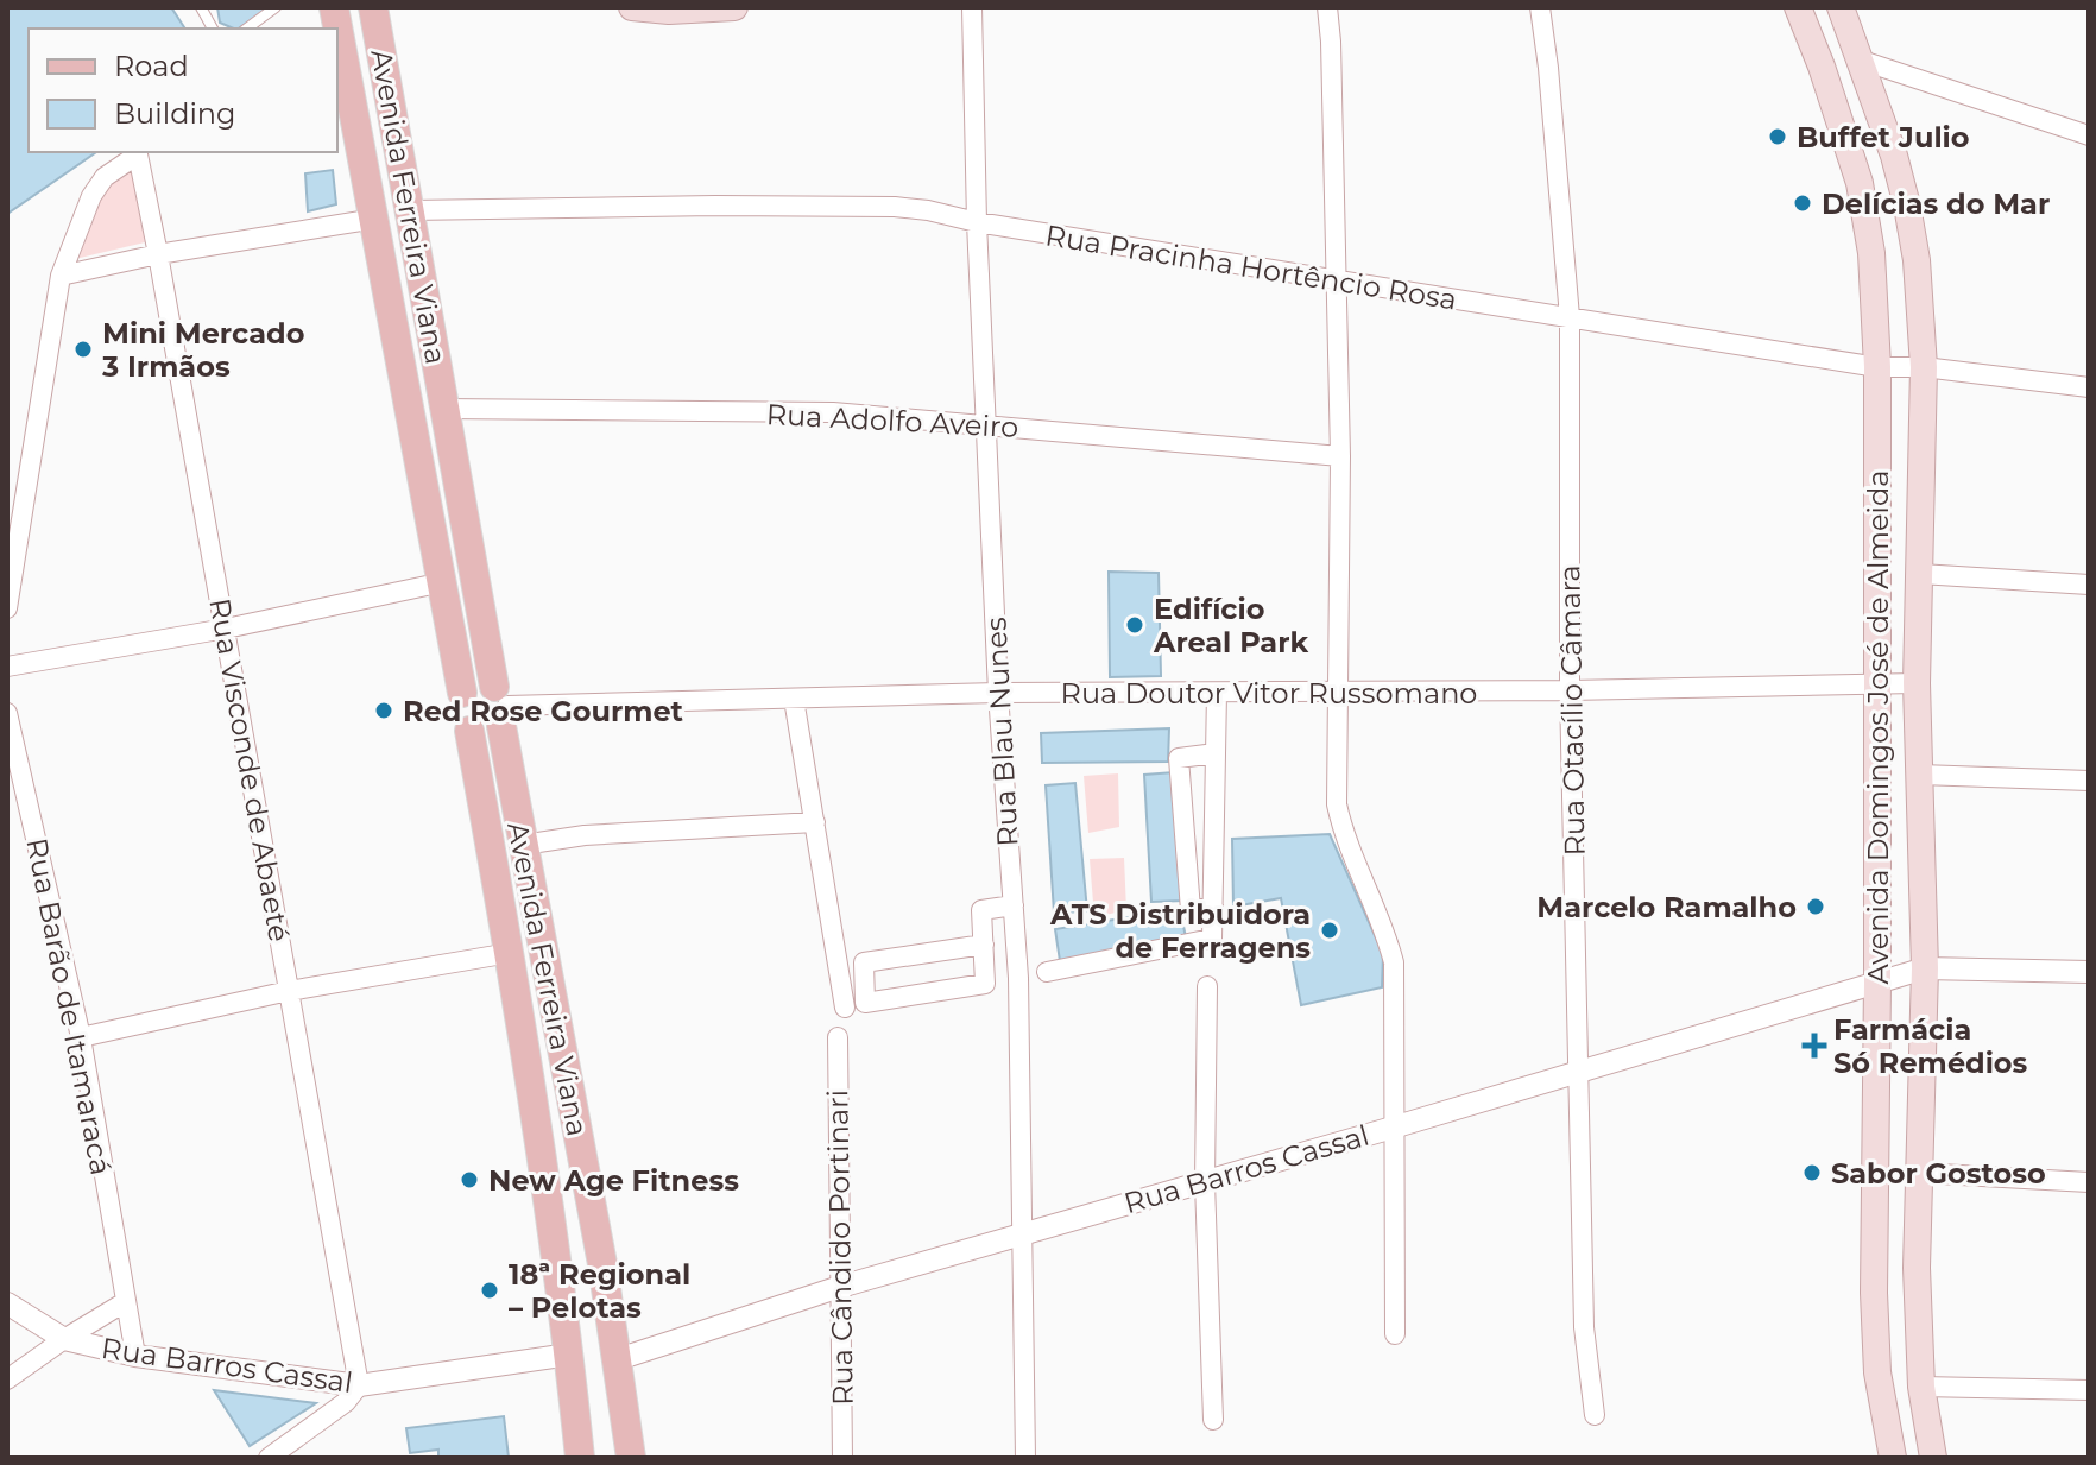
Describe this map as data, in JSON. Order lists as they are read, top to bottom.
{
  "streets": {
    "main road": ["Avenida Ferreira Viana", "Avenida Domingos José de Almeida"],
    "street": [
      "Rua Pracinha Hortêncio Rosa",
      "Rua Adolfo Aveiro",
      "Rua Doutor Vitor Russomano",
      "Rua Otacílio Câmara",
      "Rua Blau Nunes",
      "Rua Visconde de Abaeté",
      "Rua Barão de Itamaracá",
      "Rua Barros Cassal",
      "Rua Cândido Portinari"
    ]
  },
  "crossings": [
    ["Avenida Ferreira Viana", "Rua Pracinha Hortêncio Rosa"],
    ["Avenida Ferreira Viana", "Rua Adolfo Aveiro"],
    ["Avenida Ferreira Viana", "Rua Doutor Vitor Russomano"],
    ["Avenida Ferreira Viana", "Rua Barros Cassal"],
    ["Rua Pracinha Hortêncio Rosa", "Rua Otacílio Câmara"],
    ["Rua Pracinha Hortêncio Rosa", "Avenida Domingos José de Almeida"],
    ["Rua Pracinha Hortêncio Rosa", "Rua Blau Nunes"],
    ["Rua Adolfo Aveiro", "Rua Blau Nunes"],
    ["Rua Doutor Vitor Russomano", "Rua Otacílio Câmara"],
    ["Rua Doutor Vitor Russomano", "Avenida Domingos José de Almeida"],
    ["Rua Doutor Vitor Russomano", "Rua Blau Nunes"],
    ["Rua Otacílio Câmara", "Rua Barros Cassal"],
    ["Avenida Domingos José de Almeida", "Rua Barros Cassal"],
    ["Rua Blau Nunes", "Rua Barros Cassal"],
    ["Rua Visconde de Abaeté", "Rua Barros Cassal"],
    ["Rua Barão de Itamaracá", "Rua Barros Cassal"],
    ["Rua Barros Cassal", "Rua Cândido Portinari"]
  ],
  "places": {
    "other": [
      "Buffet Julio",
      "Delícias do Mar",
      "Mini Mercado 3 Irmãos",
      "Edifício Areal Park",
      "Red Rose Gourmet",
      "Marcelo Ramalho",
      "ATS Distribuidora de Ferragens",
      "Sabor Gostoso",
      "New Age Fitness",
      "18ª Regional – Pelotas"
    ],
    "health": ["Farmácia Só Remédios"]
  },
  "legend": ["Road", "Building"]
}
